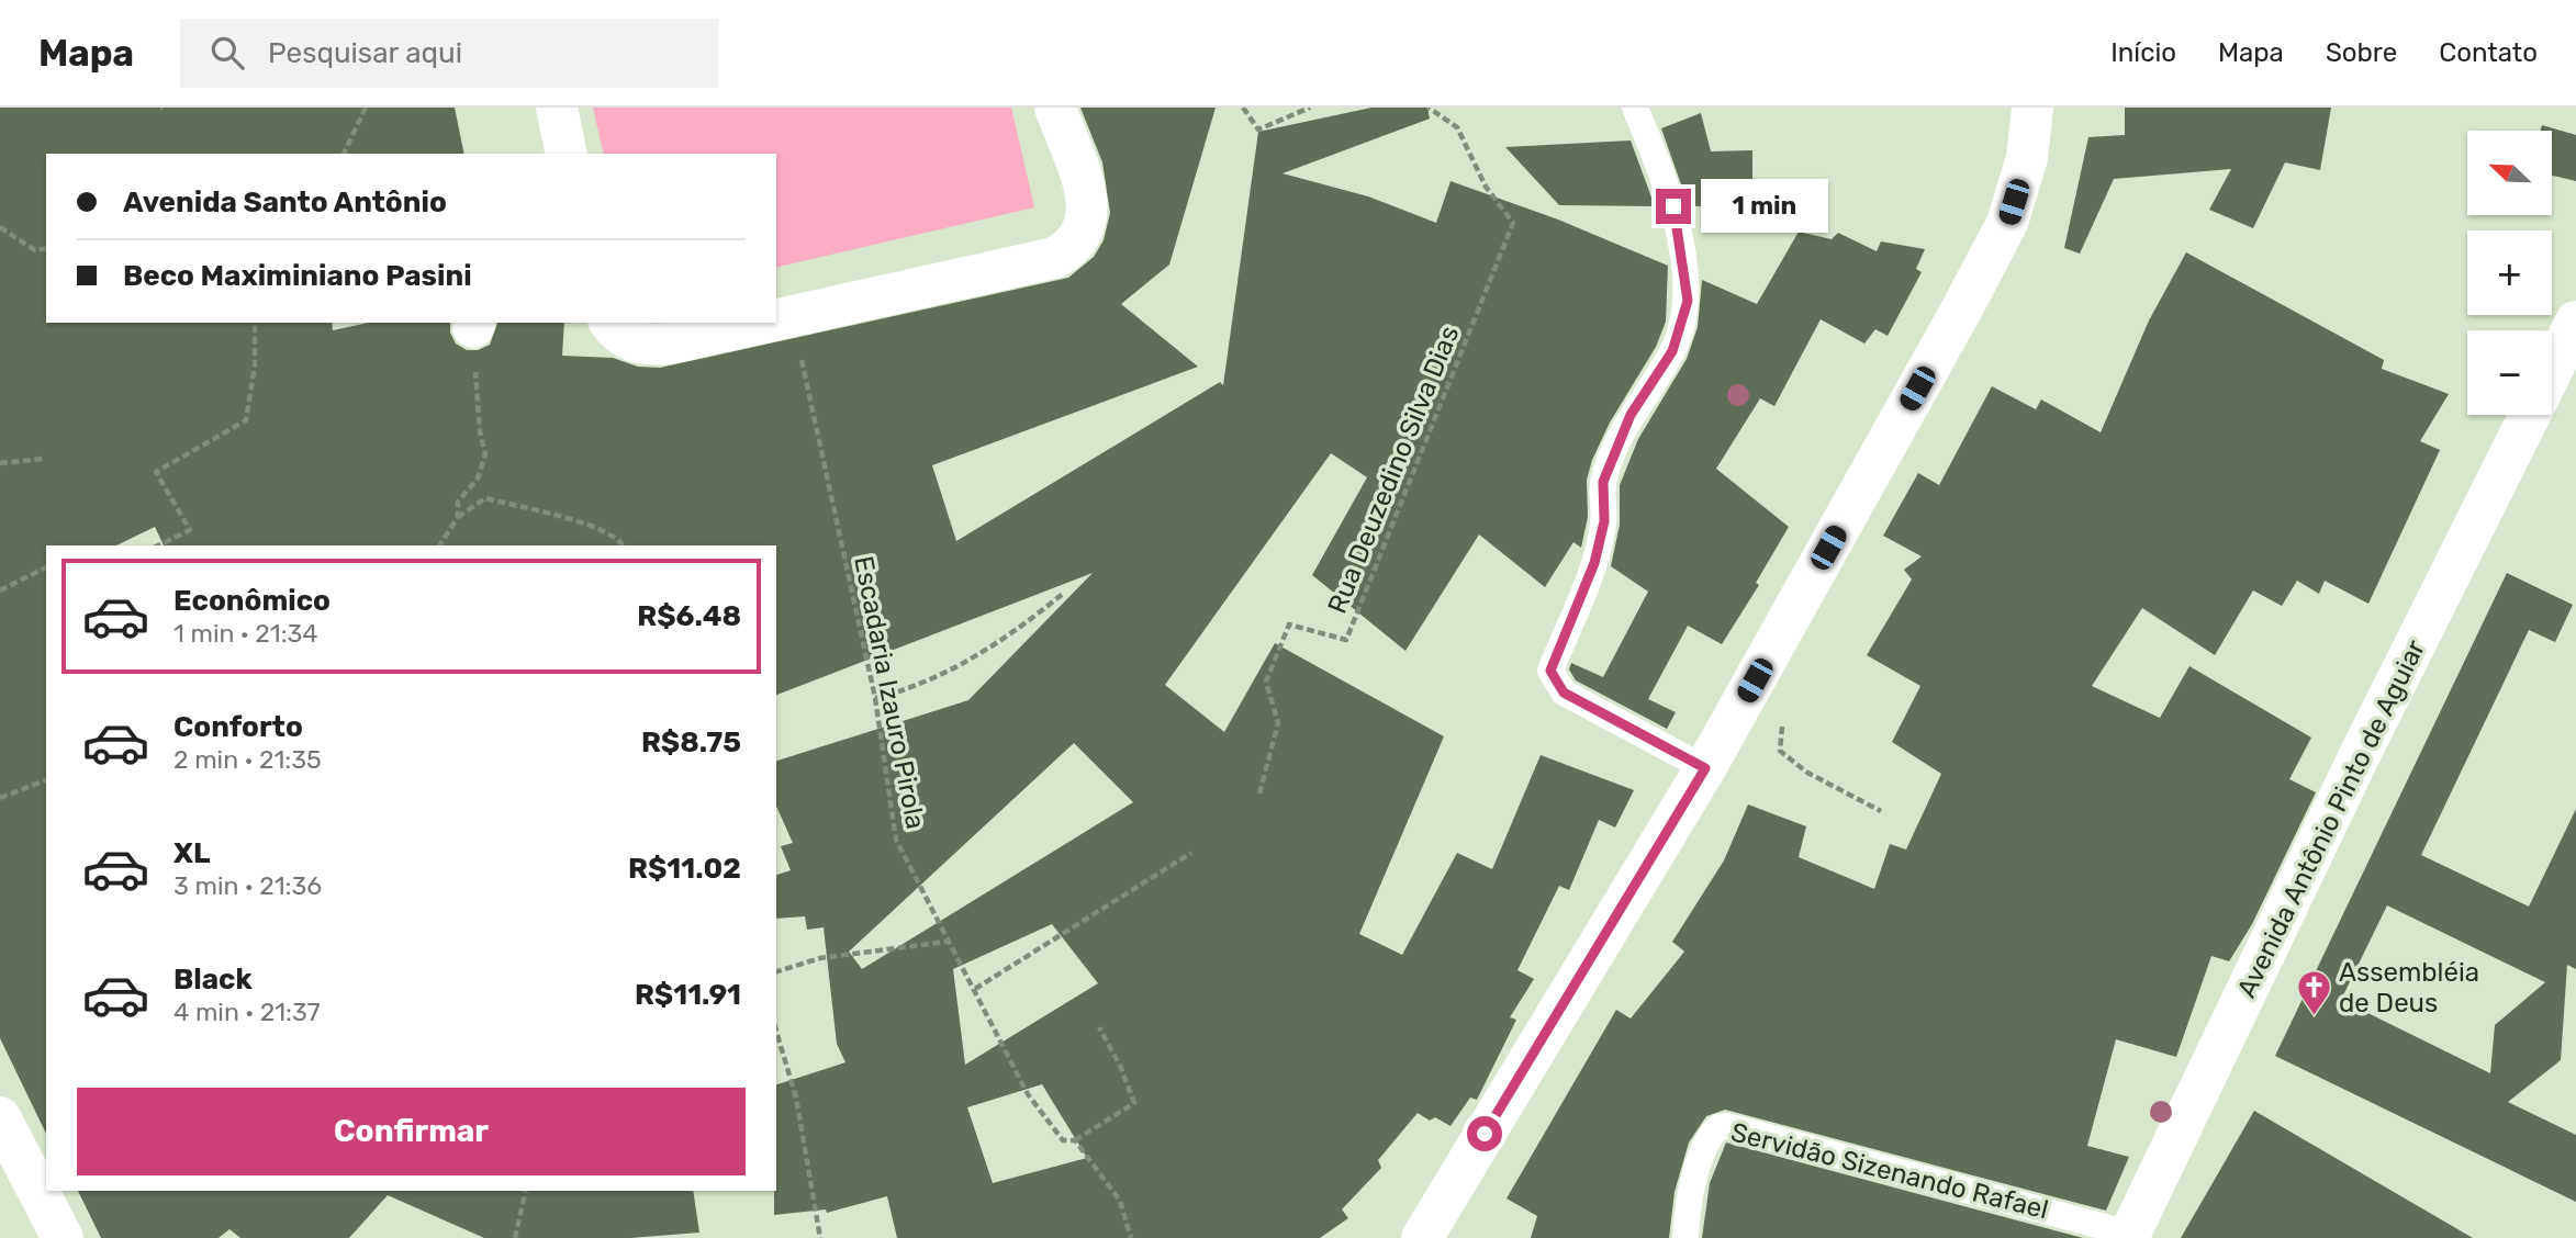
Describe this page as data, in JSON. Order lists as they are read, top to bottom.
{
  "streets": {
    "street": ["Avenida Antônio Pinto de Aguiar"],
    "lane": ["Servidão Sizenando Rafael"],
    "path": ["Rua Deuzedino Silva Dias", "Escadaria Izauro Pirola"]
  },
  "crossings": [
    ["Avenida Antônio Pinto de Aguiar", "Servidão Sizenando Rafael"]
  ],
  "places": {
    "church": ["Assembléia de Deus"]
  },
  "north": "top left",
  "page": {
    "header": "Mapa",
    "search": "Pesquisar aqui",
    "nav": [
      "Início",
      "Mapa",
      "Sobre",
      "Contato"
    ],
    "map_buttons": ["+", "−"],
    "banner": ["Avenida Santo Antônio", "Beco Maximiniano Pasini"],
    "bubble": "1 min",
    "list": [
      {
        "name": "Econômico",
        "note": "1 min · 21:34",
        "value": "R$6.48"
      },
      {
        "name": "Conforto",
        "note": "2 min · 21:35",
        "value": "R$8.75"
      },
      {
        "name": "XL",
        "note": "3 min · 21:36",
        "value": "R$11.02"
      },
      {
        "name": "Black",
        "note": "4 min · 21:37",
        "value": "R$11.91"
      }
    ],
    "buttons": "Confirmar"
  }
}
